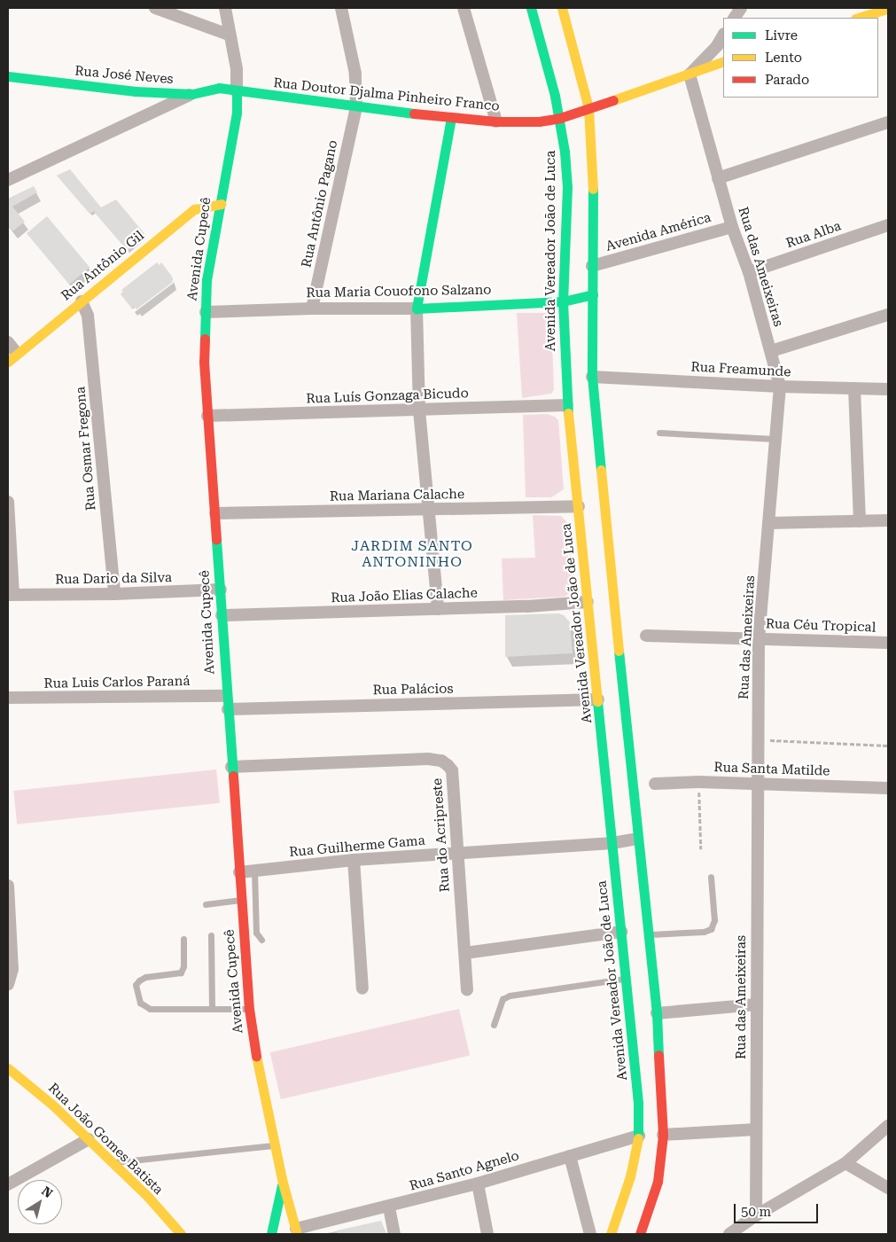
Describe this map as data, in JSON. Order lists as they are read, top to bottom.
{
  "streets": {
    "street": [
      "Rua José Neves",
      "Rua Doutor Djalma Pinheiro Franco",
      "Rua Antônio Pagano",
      "Avenida América",
      "Rua Alba",
      "Avenida Cupecê",
      "Avenida Vereador João de Luca",
      "Rua Antônio Gil",
      "Rua das Ameixeiras",
      "Rua Maria Couofono Salzano",
      "Rua Freamunde",
      "Rua Luís Gonzaga Bicudo",
      "Rua Osmar Fregona",
      "Rua Mariana Calache",
      "Rua Dario da Silva",
      "Rua João Elias Calache",
      "Rua Céu Tropical",
      "Rua Luis Carlos Paraná",
      "Rua Palácios",
      "Rua Santa Matilde",
      "Rua do Acripreste",
      "Rua Guilherme Gama",
      "Rua João Gomes Batista",
      "Rua Santo Agnelo"
    ]
  },
  "crossings": [
    ["Rua José Neves", "Rua Doutor Djalma Pinheiro Franco"],
    ["Rua José Neves", "Avenida Cupecê"],
    ["Rua Doutor Djalma Pinheiro Franco", "Rua Antônio Pagano"],
    ["Rua Doutor Djalma Pinheiro Franco", "Avenida Cupecê"],
    ["Rua Doutor Djalma Pinheiro Franco", "Avenida Vereador João de Luca"],
    ["Rua Antônio Pagano", "Rua Maria Couofono Salzano"],
    ["Avenida América", "Rua das Ameixeiras"],
    ["Rua Alba", "Rua das Ameixeiras"],
    ["Avenida Cupecê", "Rua Antônio Gil"],
    ["Avenida Cupecê", "Rua Maria Couofono Salzano"],
    ["Avenida Cupecê", "Rua Luís Gonzaga Bicudo"],
    ["Avenida Cupecê", "Rua Mariana Calache"],
    ["Avenida Cupecê", "Rua Dario da Silva"],
    ["Avenida Cupecê", "Rua João Elias Calache"],
    ["Avenida Cupecê", "Rua Luis Carlos Paraná"],
    ["Avenida Cupecê", "Rua Palácios"],
    ["Avenida Cupecê", "Rua do Acripreste"],
    ["Avenida Cupecê", "Rua Guilherme Gama"],
    ["Avenida Cupecê", "Rua Santo Agnelo"],
    ["Avenida Vereador João de Luca", "Rua Maria Couofono Salzano"],
    ["Avenida Vereador João de Luca", "Rua Luís Gonzaga Bicudo"],
    ["Avenida Vereador João de Luca", "Rua Mariana Calache"],
    ["Avenida Vereador João de Luca", "Rua João Elias Calache"],
    ["Avenida Vereador João de Luca", "Rua Palácios"],
    ["Avenida Vereador João de Luca", "Rua Guilherme Gama"],
    ["Avenida Vereador João de Luca", "Rua Santo Agnelo"],
    ["Rua Antônio Gil", "Rua Osmar Fregona"],
    ["Rua das Ameixeiras", "Rua Freamunde"],
    ["Rua das Ameixeiras", "Rua Céu Tropical"],
    ["Rua das Ameixeiras", "Rua Santa Matilde"],
    ["Rua Osmar Fregona", "Rua Dario da Silva"],
    ["Rua do Acripreste", "Rua Guilherme Gama"]
  ],
  "districts": ["JARDIM SANTO ANTONINHO"],
  "legend": ["Livre", "Lento", "Parado"],
  "scale_bar": "50 m",
  "north": "top right"
}
